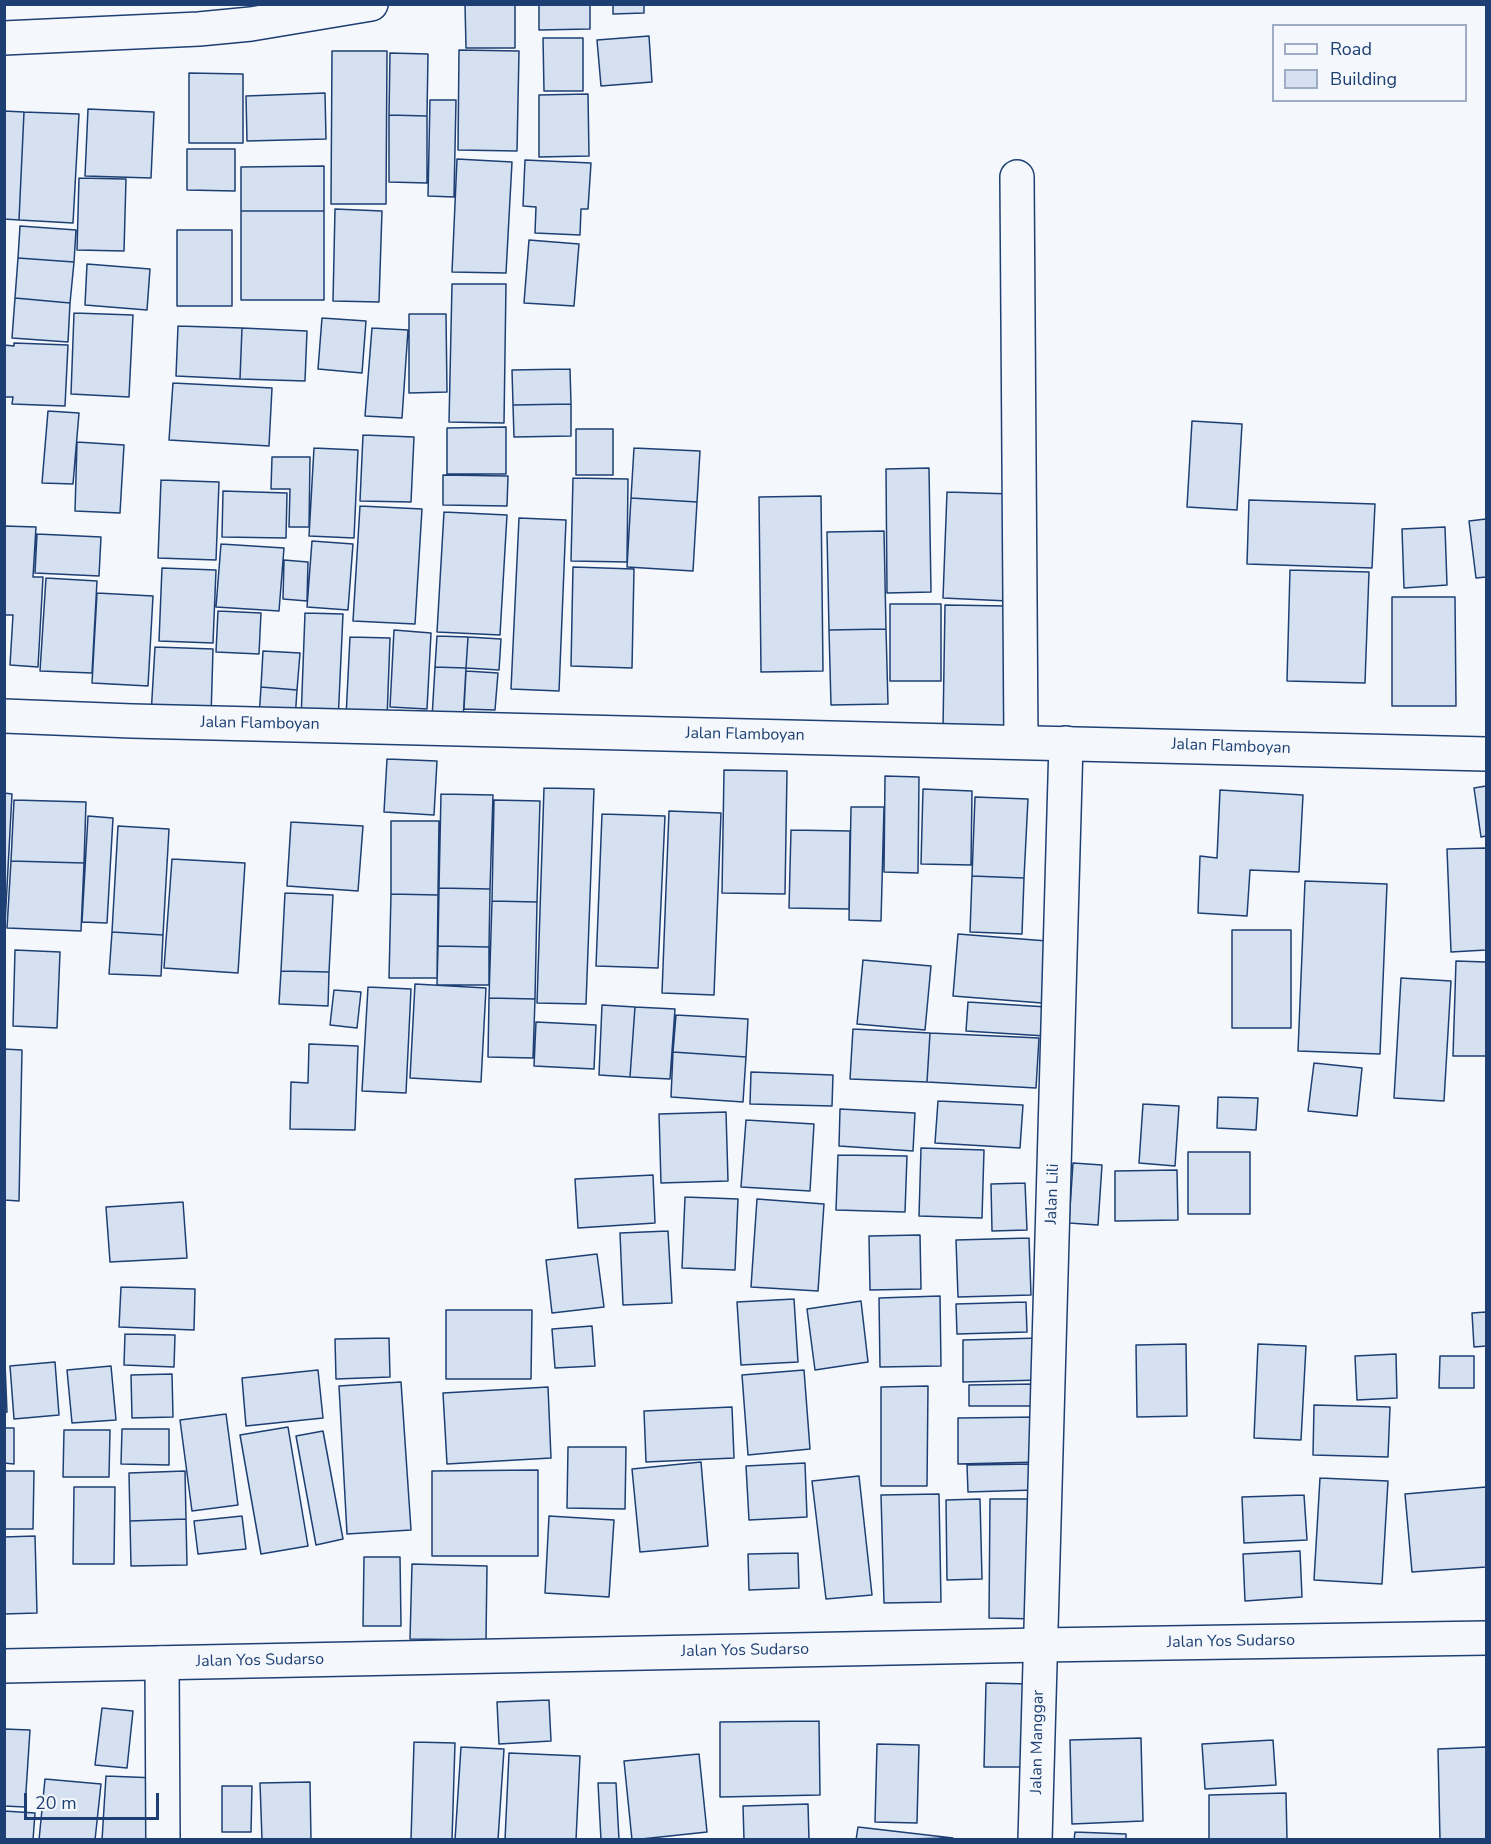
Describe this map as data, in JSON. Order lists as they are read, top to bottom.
{
  "streets": {
    "street": [
      "Jalan Flamboyan",
      "Jalan Lili",
      "Jalan Yos Sudarso",
      "Jalan Manggar"
    ]
  },
  "crossings": [
    ["Jalan Flamboyan", "Jalan Lili"],
    ["Jalan Lili", "Jalan Yos Sudarso"],
    ["Jalan Lili", "Jalan Manggar"],
    ["Jalan Yos Sudarso", "Jalan Manggar"]
  ],
  "legend": ["Road", "Building"],
  "scale_bar": "20 m"
}
